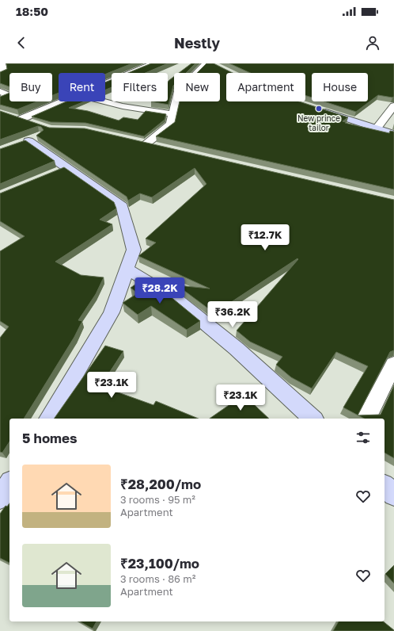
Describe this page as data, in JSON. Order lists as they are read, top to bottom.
{
  "places": ["New prince tailor"],
  "page": {
    "status": "18:50",
    "header": "Nestly",
    "chip": [
      "Buy",
      "Rent",
      "Filters",
      "New",
      "Apartment",
      "House"
    ],
    "price": [
      "₹12.7K",
      "₹28.2K",
      "₹36.2K",
      "₹23.1K",
      "₹23.1K"
    ],
    "heading": "5 homes",
    "list": [
      {
        "name": "₹28,200/mo",
        "note": "3 rooms · 95 m² · Apartment"
      },
      {
        "name": "₹23,100/mo",
        "note": "3 rooms · 86 m² · Apartment"
      }
    ]
  }
}
